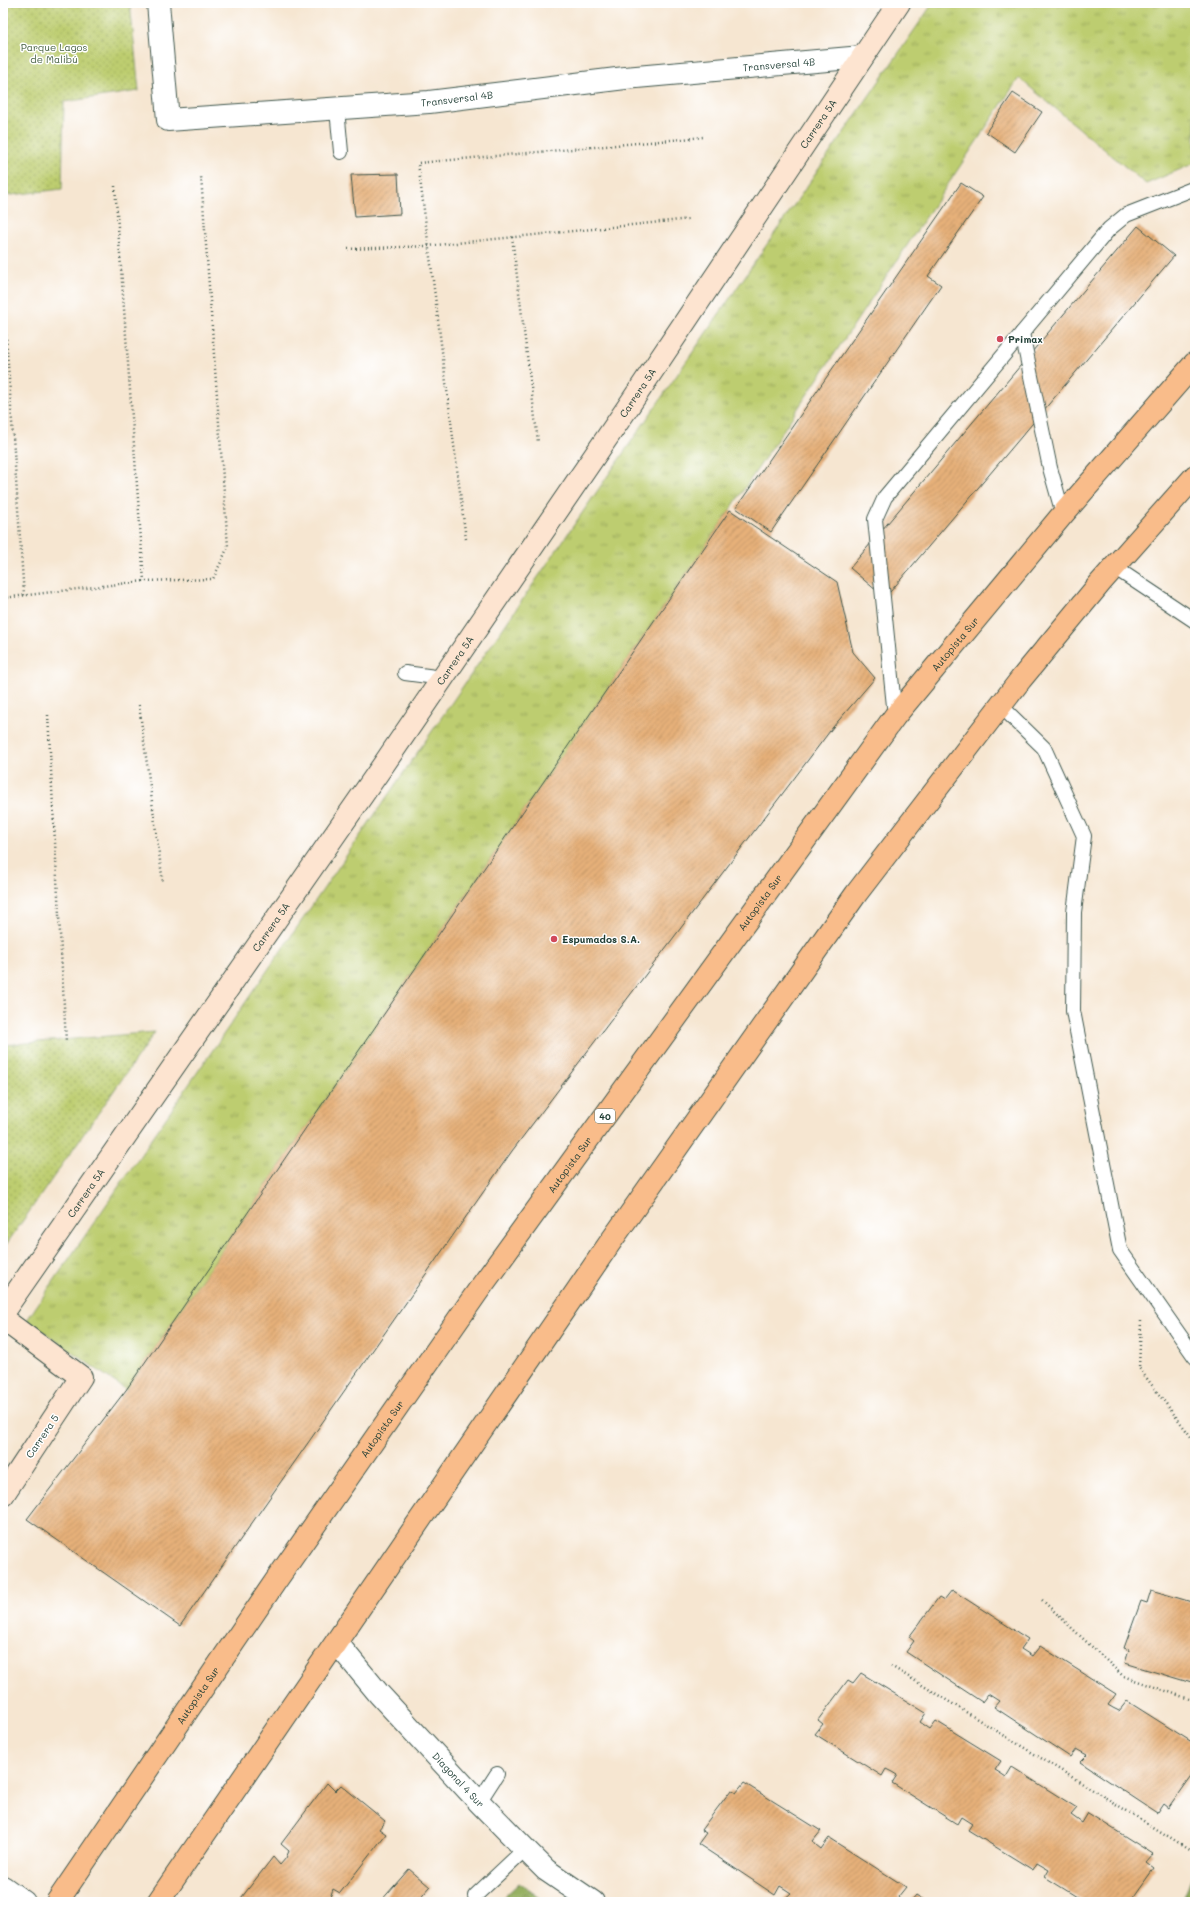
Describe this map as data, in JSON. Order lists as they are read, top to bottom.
{
  "streets": {
    "highway": ["Autopista Sur", "40"],
    "main road": ["Carrera 5A", "Carrera 5"],
    "street": ["Transversal 4B", "Diagonal 4 Sur"]
  },
  "crossings": [
    ["Transversal 4B", "Carrera 5A"]
  ],
  "parks": ["Parque Lagos de Malibú"],
  "places": ["Primax", "Espumados S.A."]
}
